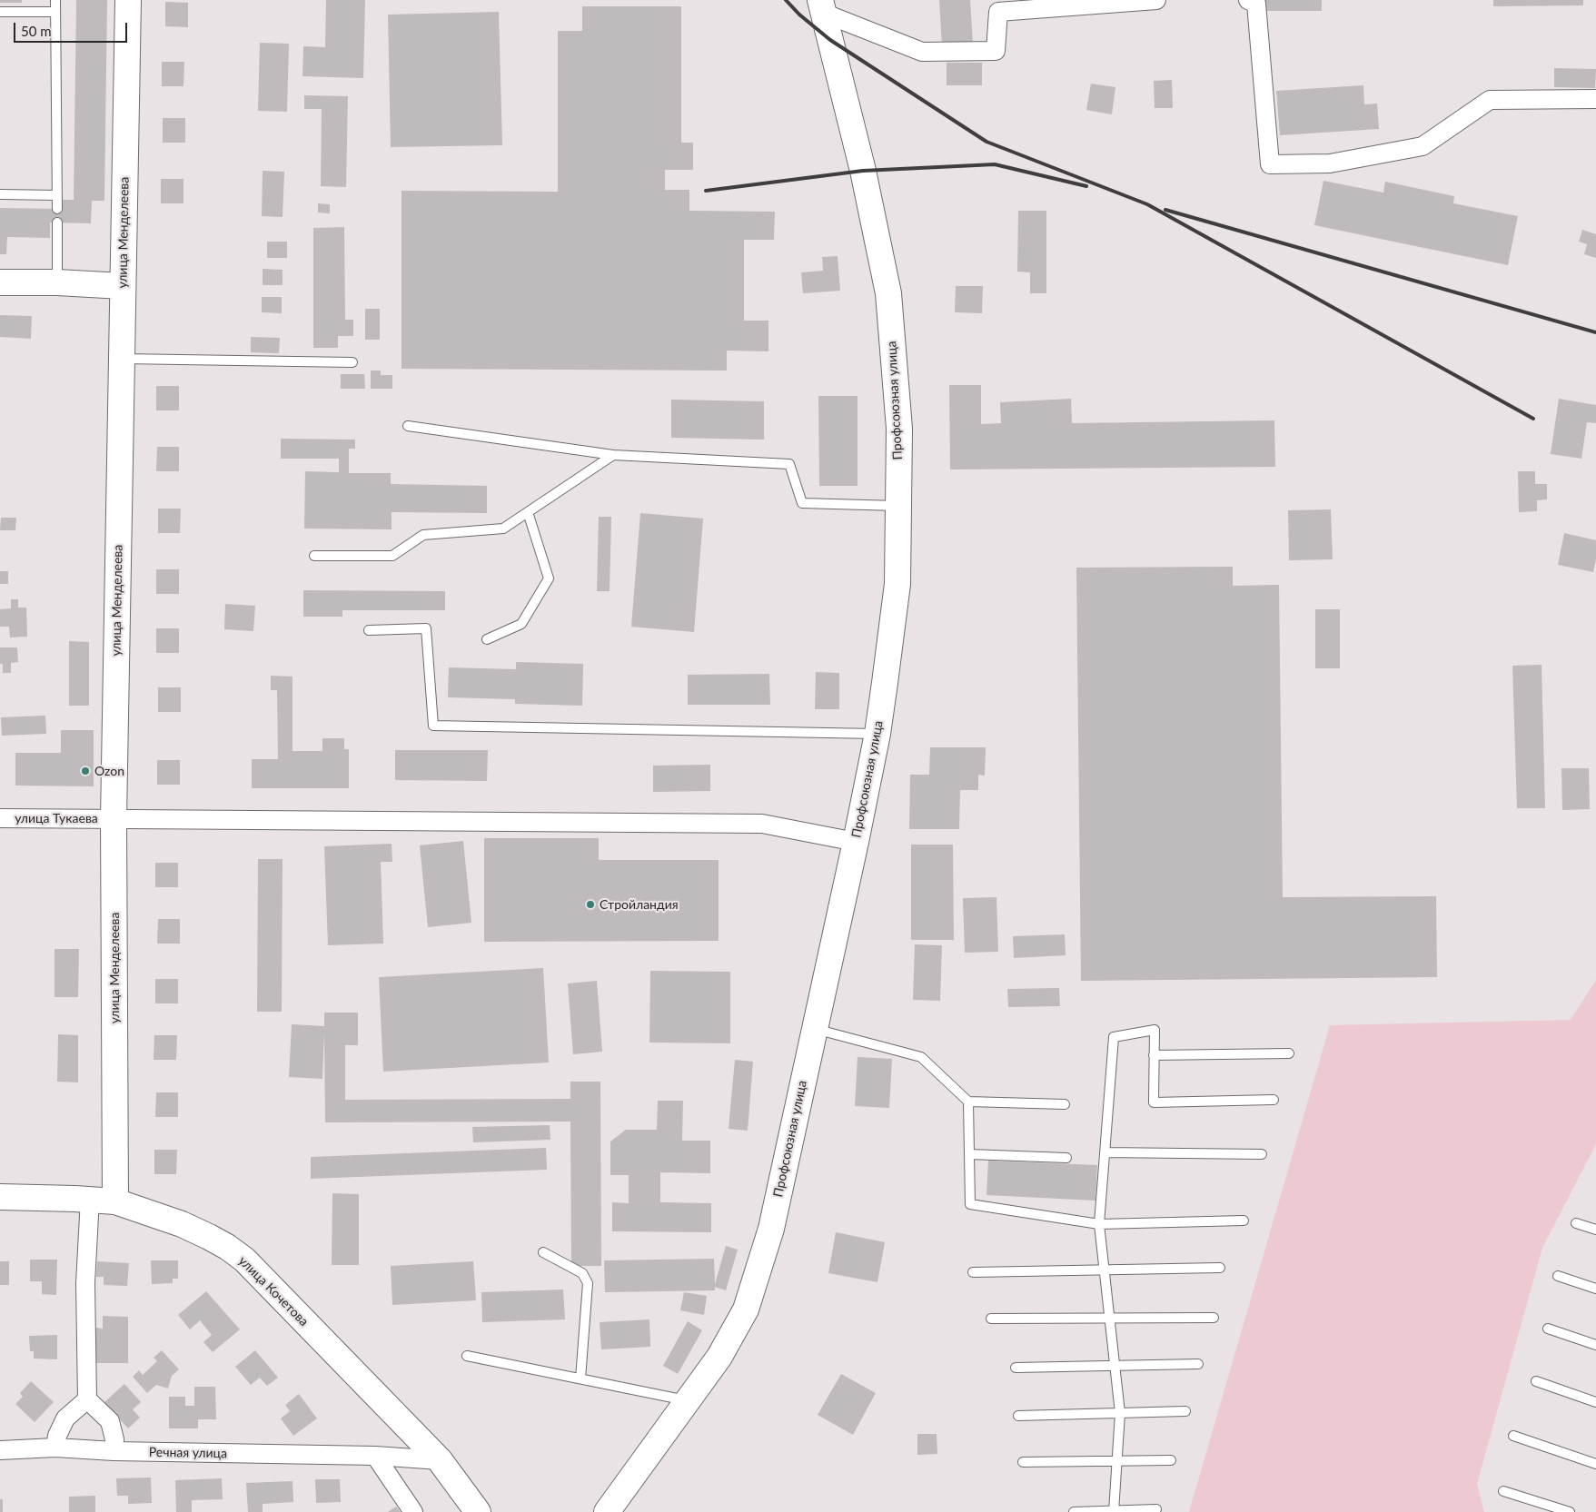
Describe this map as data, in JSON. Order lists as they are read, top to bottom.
{
  "streets": {
    "main road": ["улица Менделеева", "Профсоюзная улица", "улица Кочетова"],
    "street": ["улица Тукаева", "Речная улица"]
  },
  "crossings": [
    ["улица Менделеева", "улица Тукаева"],
    ["улица Менделеева", "улица Кочетова"],
    ["Профсоюзная улица", "улица Тукаева"],
    ["улица Кочетова", "Речная улица"]
  ],
  "places": ["Ozon", "Стройландия"],
  "scale_bar": "50 m"
}
